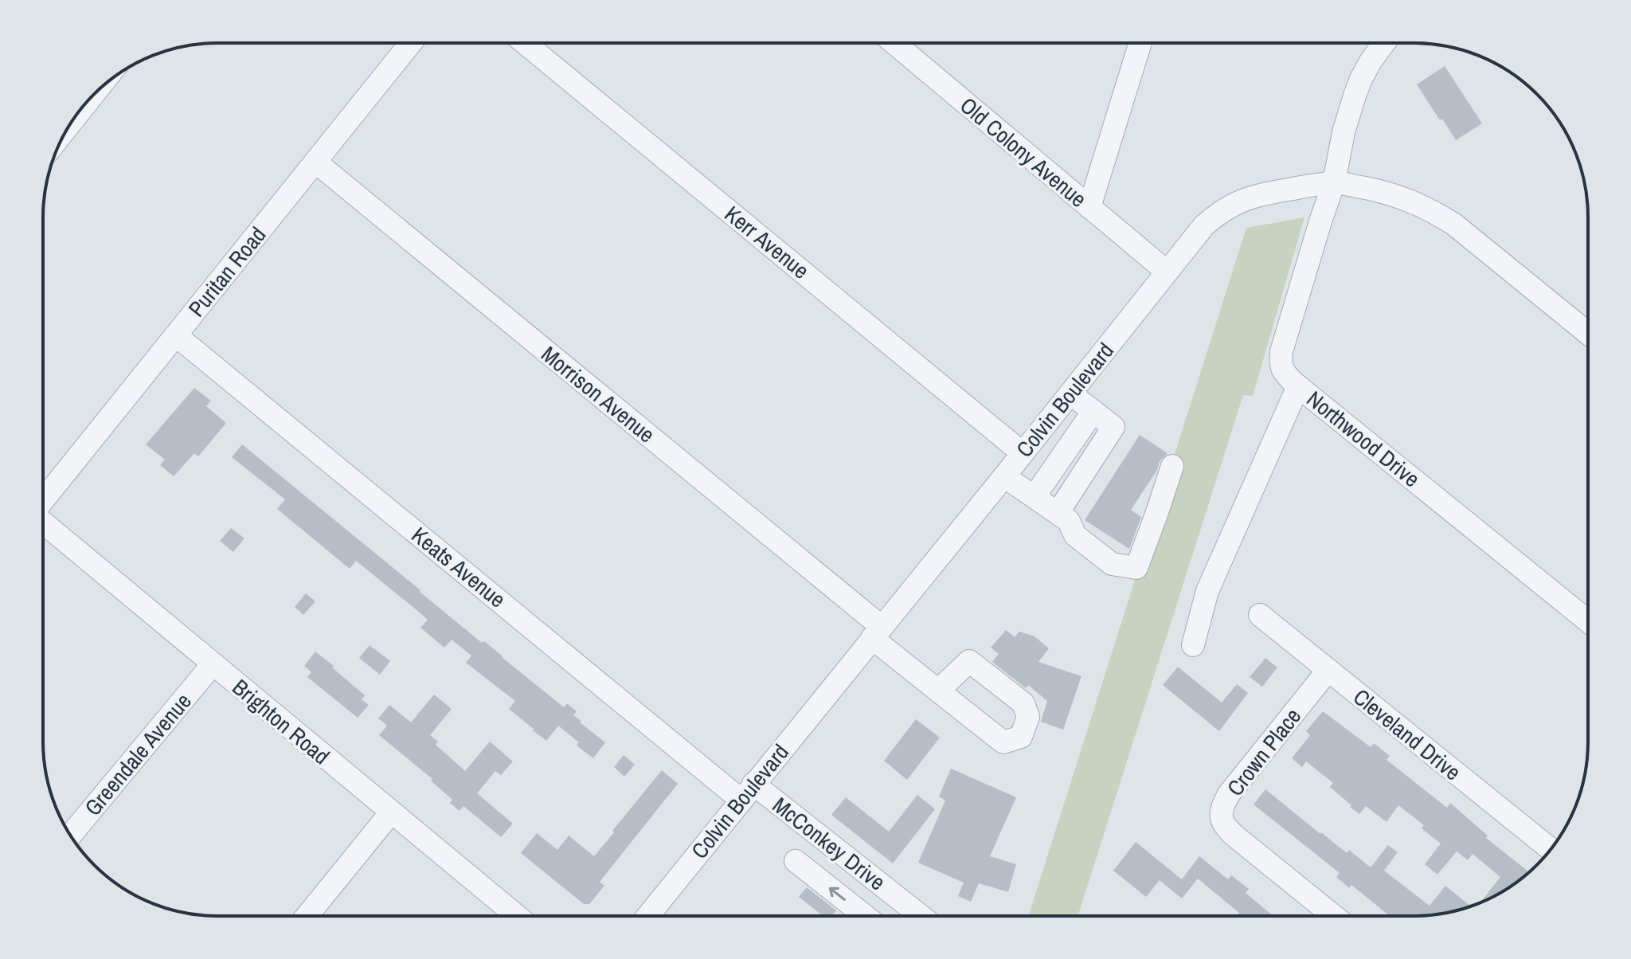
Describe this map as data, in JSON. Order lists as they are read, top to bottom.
{
  "streets": {
    "street": [
      "Old Colony Avenue",
      "Kerr Avenue",
      "Puritan Road",
      "Morrison Avenue",
      "Colvin Boulevard",
      "Northwood Drive",
      "Keats Avenue",
      "Brighton Road",
      "Cleveland Drive",
      "Crown Place",
      "Greendale Avenue",
      "McConkey Drive"
    ]
  },
  "crossings": [
    ["Old Colony Avenue", "Colvin Boulevard"],
    ["Kerr Avenue", "Colvin Boulevard"],
    ["Puritan Road", "Morrison Avenue"],
    ["Puritan Road", "Keats Avenue"],
    ["Morrison Avenue", "Colvin Boulevard"],
    ["Colvin Boulevard", "Northwood Drive"],
    ["Colvin Boulevard", "Keats Avenue"],
    ["Colvin Boulevard", "McConkey Drive"],
    ["Keats Avenue", "McConkey Drive"],
    ["Brighton Road", "Greendale Avenue"],
    ["Cleveland Drive", "Crown Place"]
  ]
}
